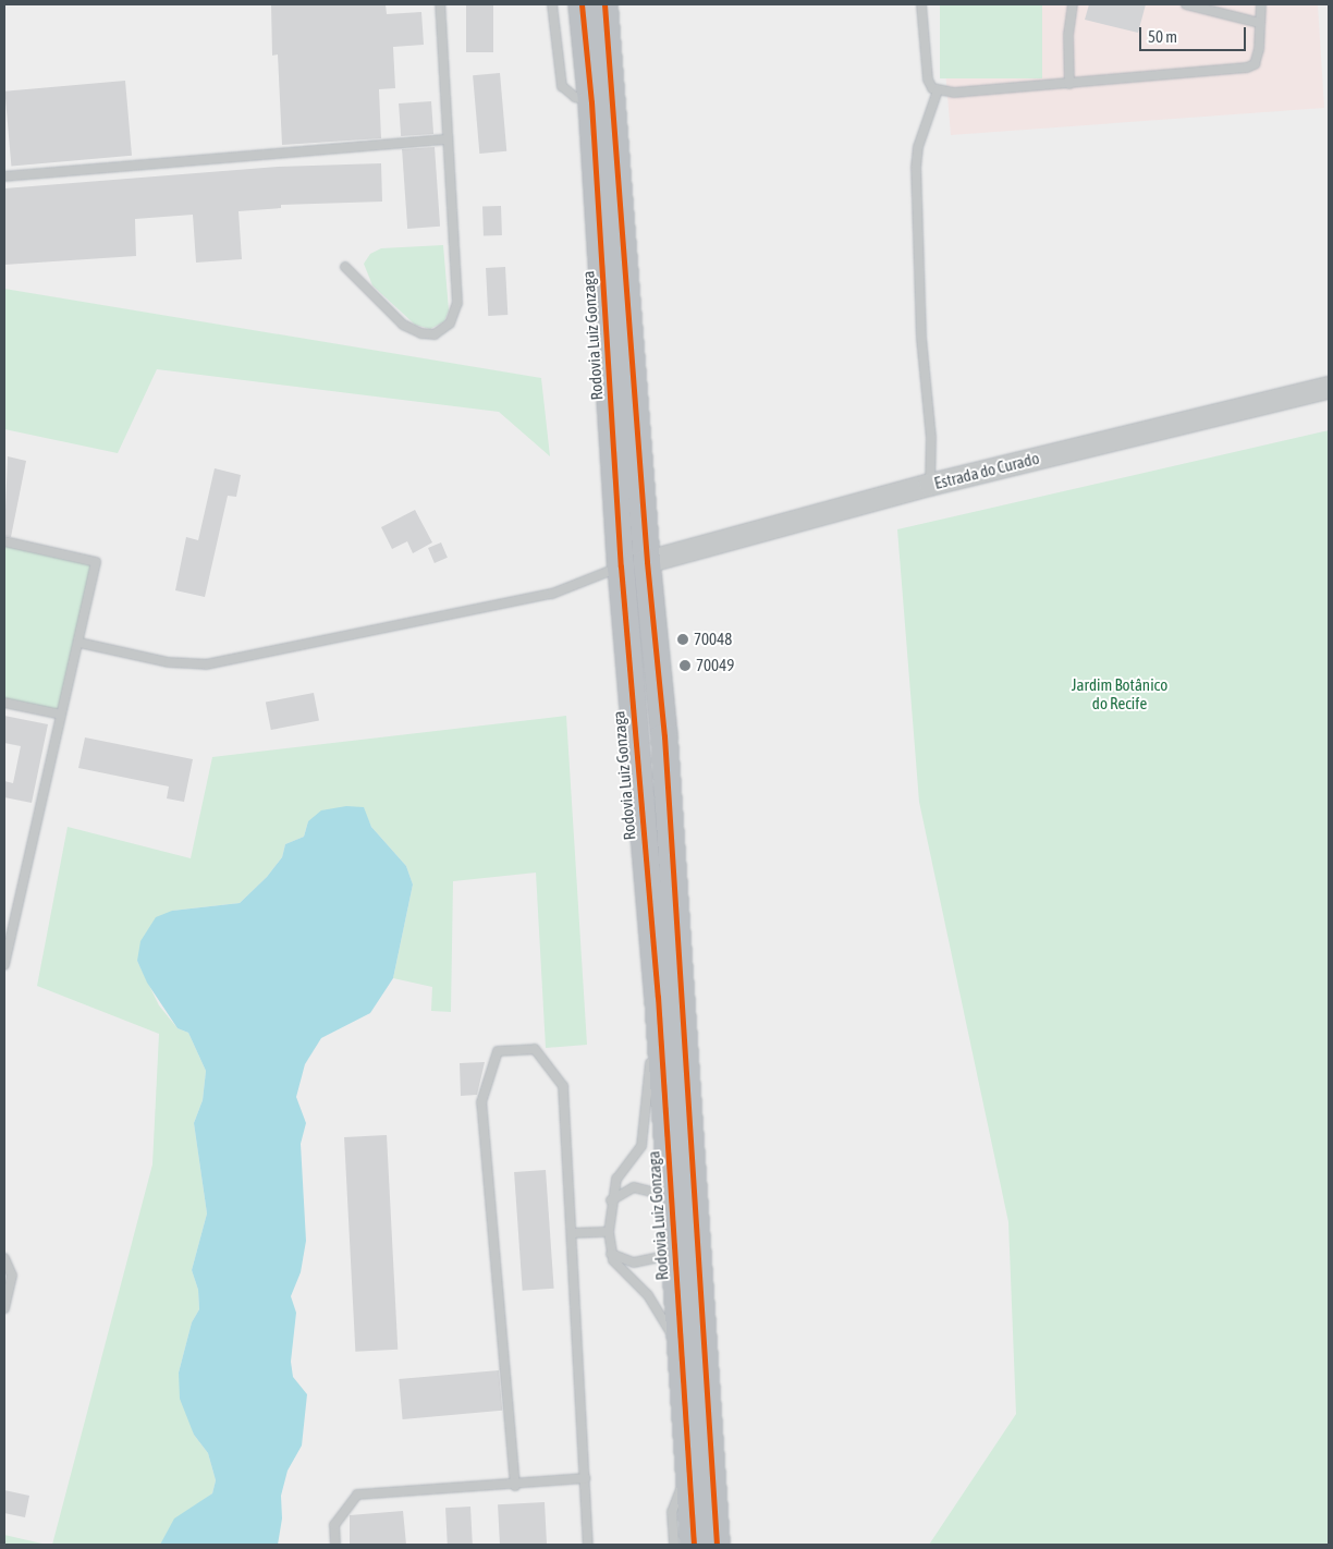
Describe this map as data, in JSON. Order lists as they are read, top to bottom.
{
  "streets": {
    "highway": ["Rodovia Luiz Gonzaga"],
    "main road": ["Estrada do Curado"]
  },
  "parks": ["Jardim Botânico do Recife"],
  "places": ["70048", "70049"],
  "scale_bar": "50 m"
}
